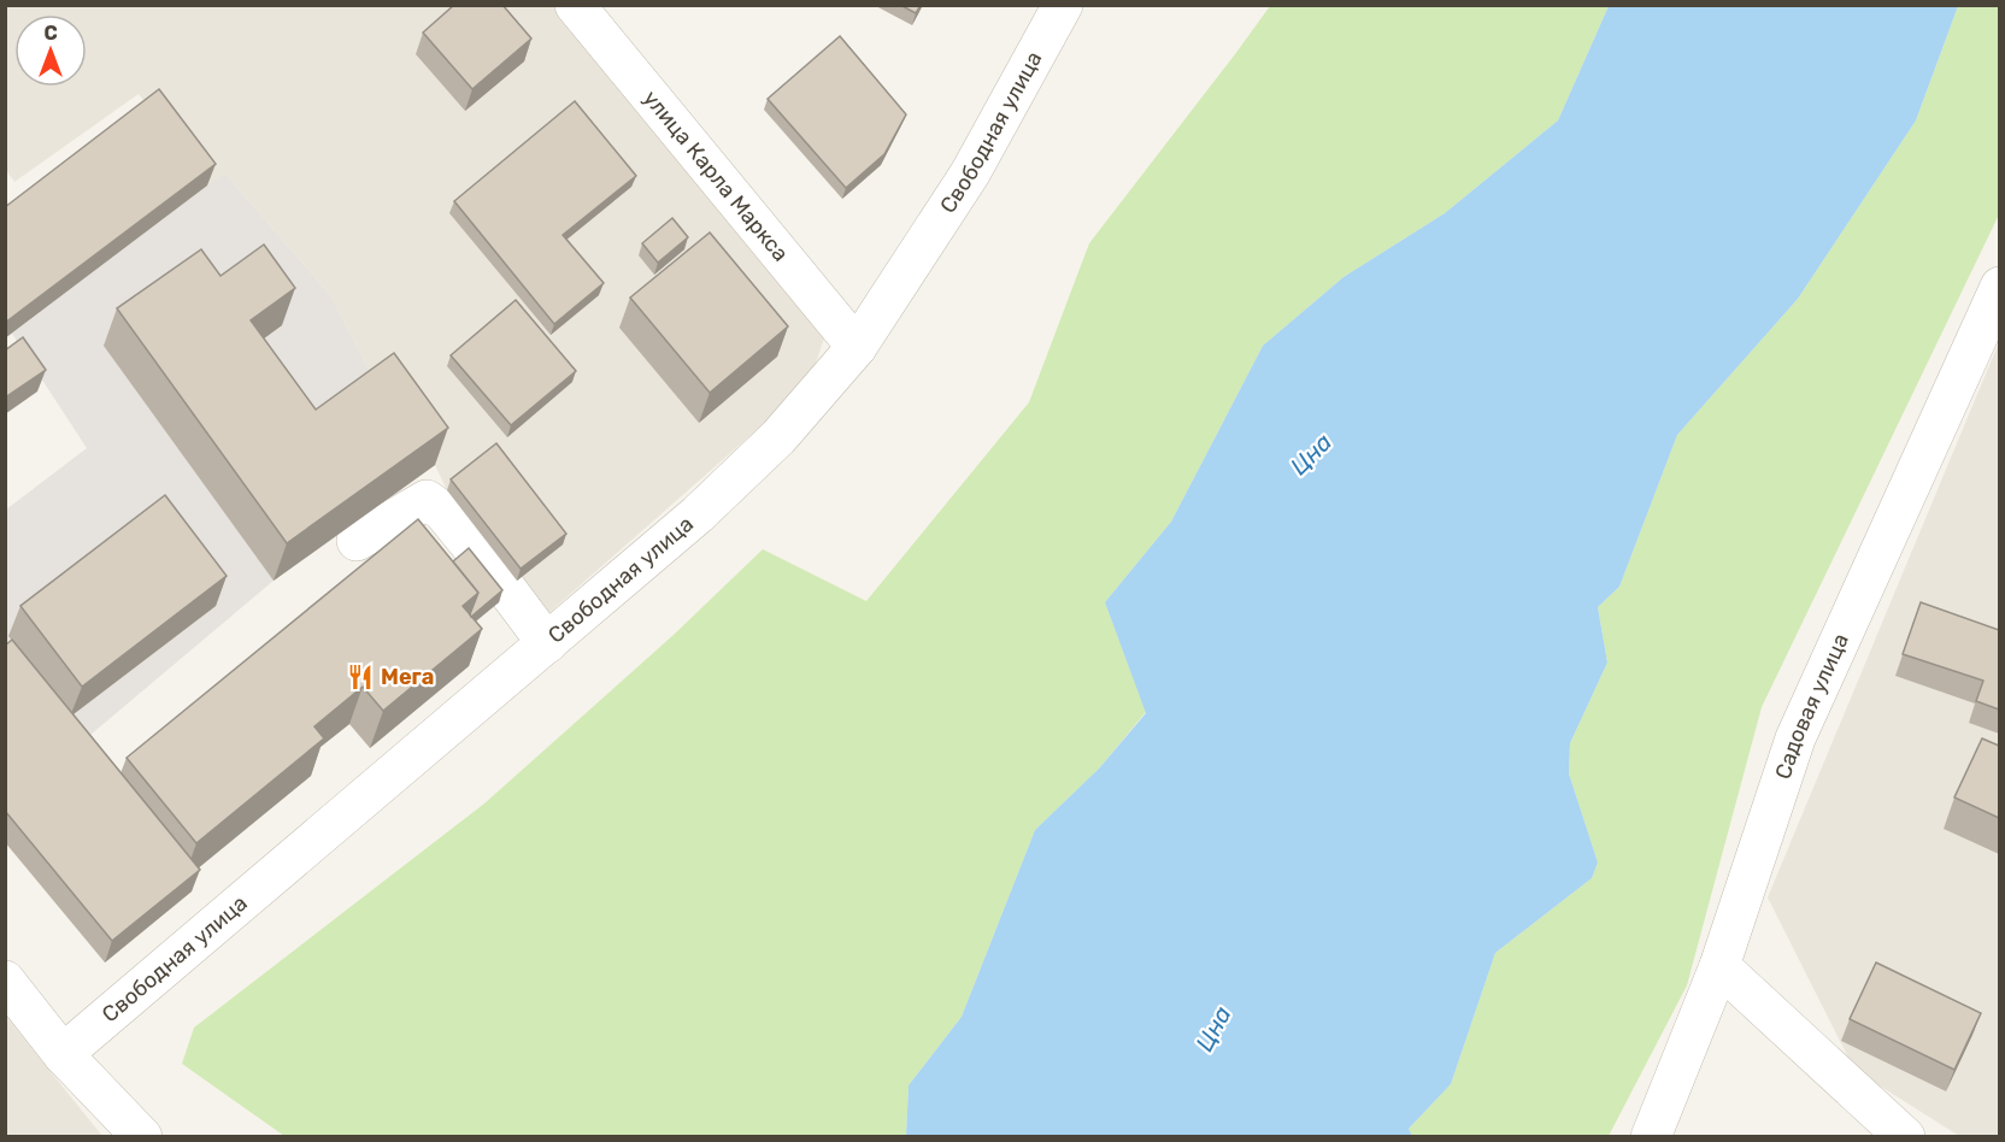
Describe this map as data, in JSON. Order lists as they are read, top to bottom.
{
  "streets": {
    "street": ["Свободная улица", "улица Карла Маркса", "Садовая улица"]
  },
  "crossings": [
    ["Свободная улица", "улица Карла Маркса"]
  ],
  "water": ["Цна"],
  "places": {
    "restaurant": ["Мега"]
  },
  "north": "top"
}
